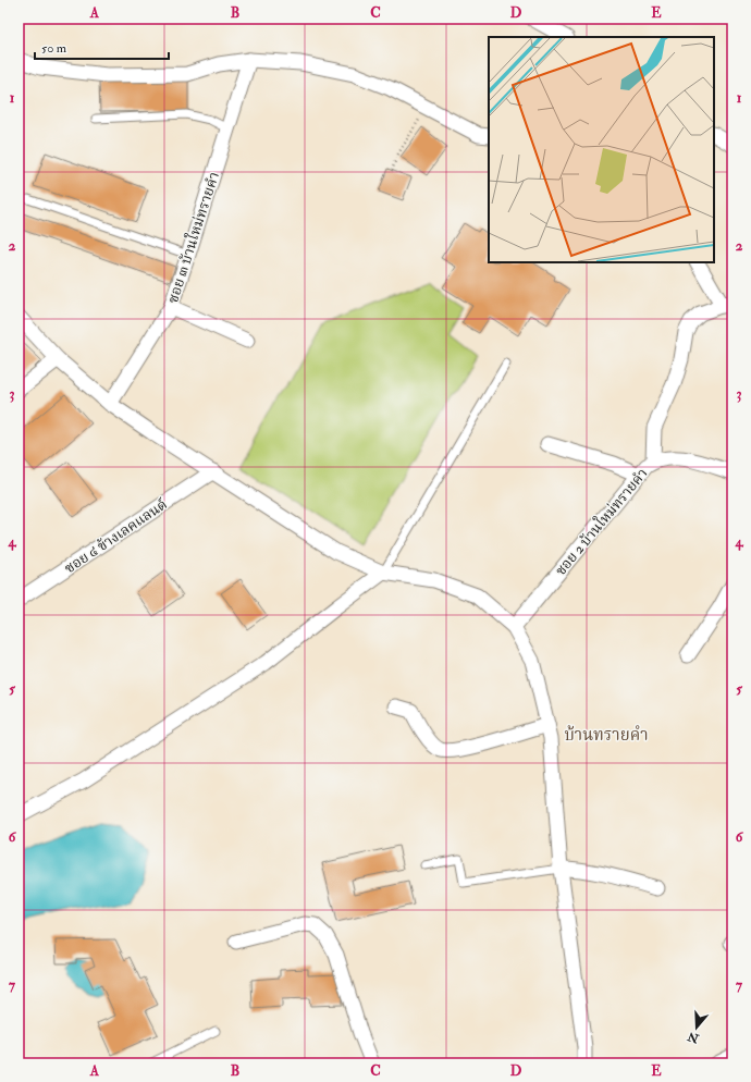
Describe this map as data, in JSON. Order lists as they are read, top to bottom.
{
  "streets": {
    "street": ["ซอย ๓ บ้านใหม่ทรายคำ", "ซอย 2 บ้านใหม่ทรายคำ", "ซอย ๔ ข้างเลคแลนด์"]
  },
  "districts": ["บ้านทรายคำ"],
  "scale_bar": "50 m",
  "north": "bottom",
  "grid": {
    "columns": [
      "A",
      "B",
      "C",
      "D",
      "E"
    ],
    "rows": [
      "1",
      "2",
      "3",
      "4",
      "5",
      "6",
      "7"
    ]
  }
}
